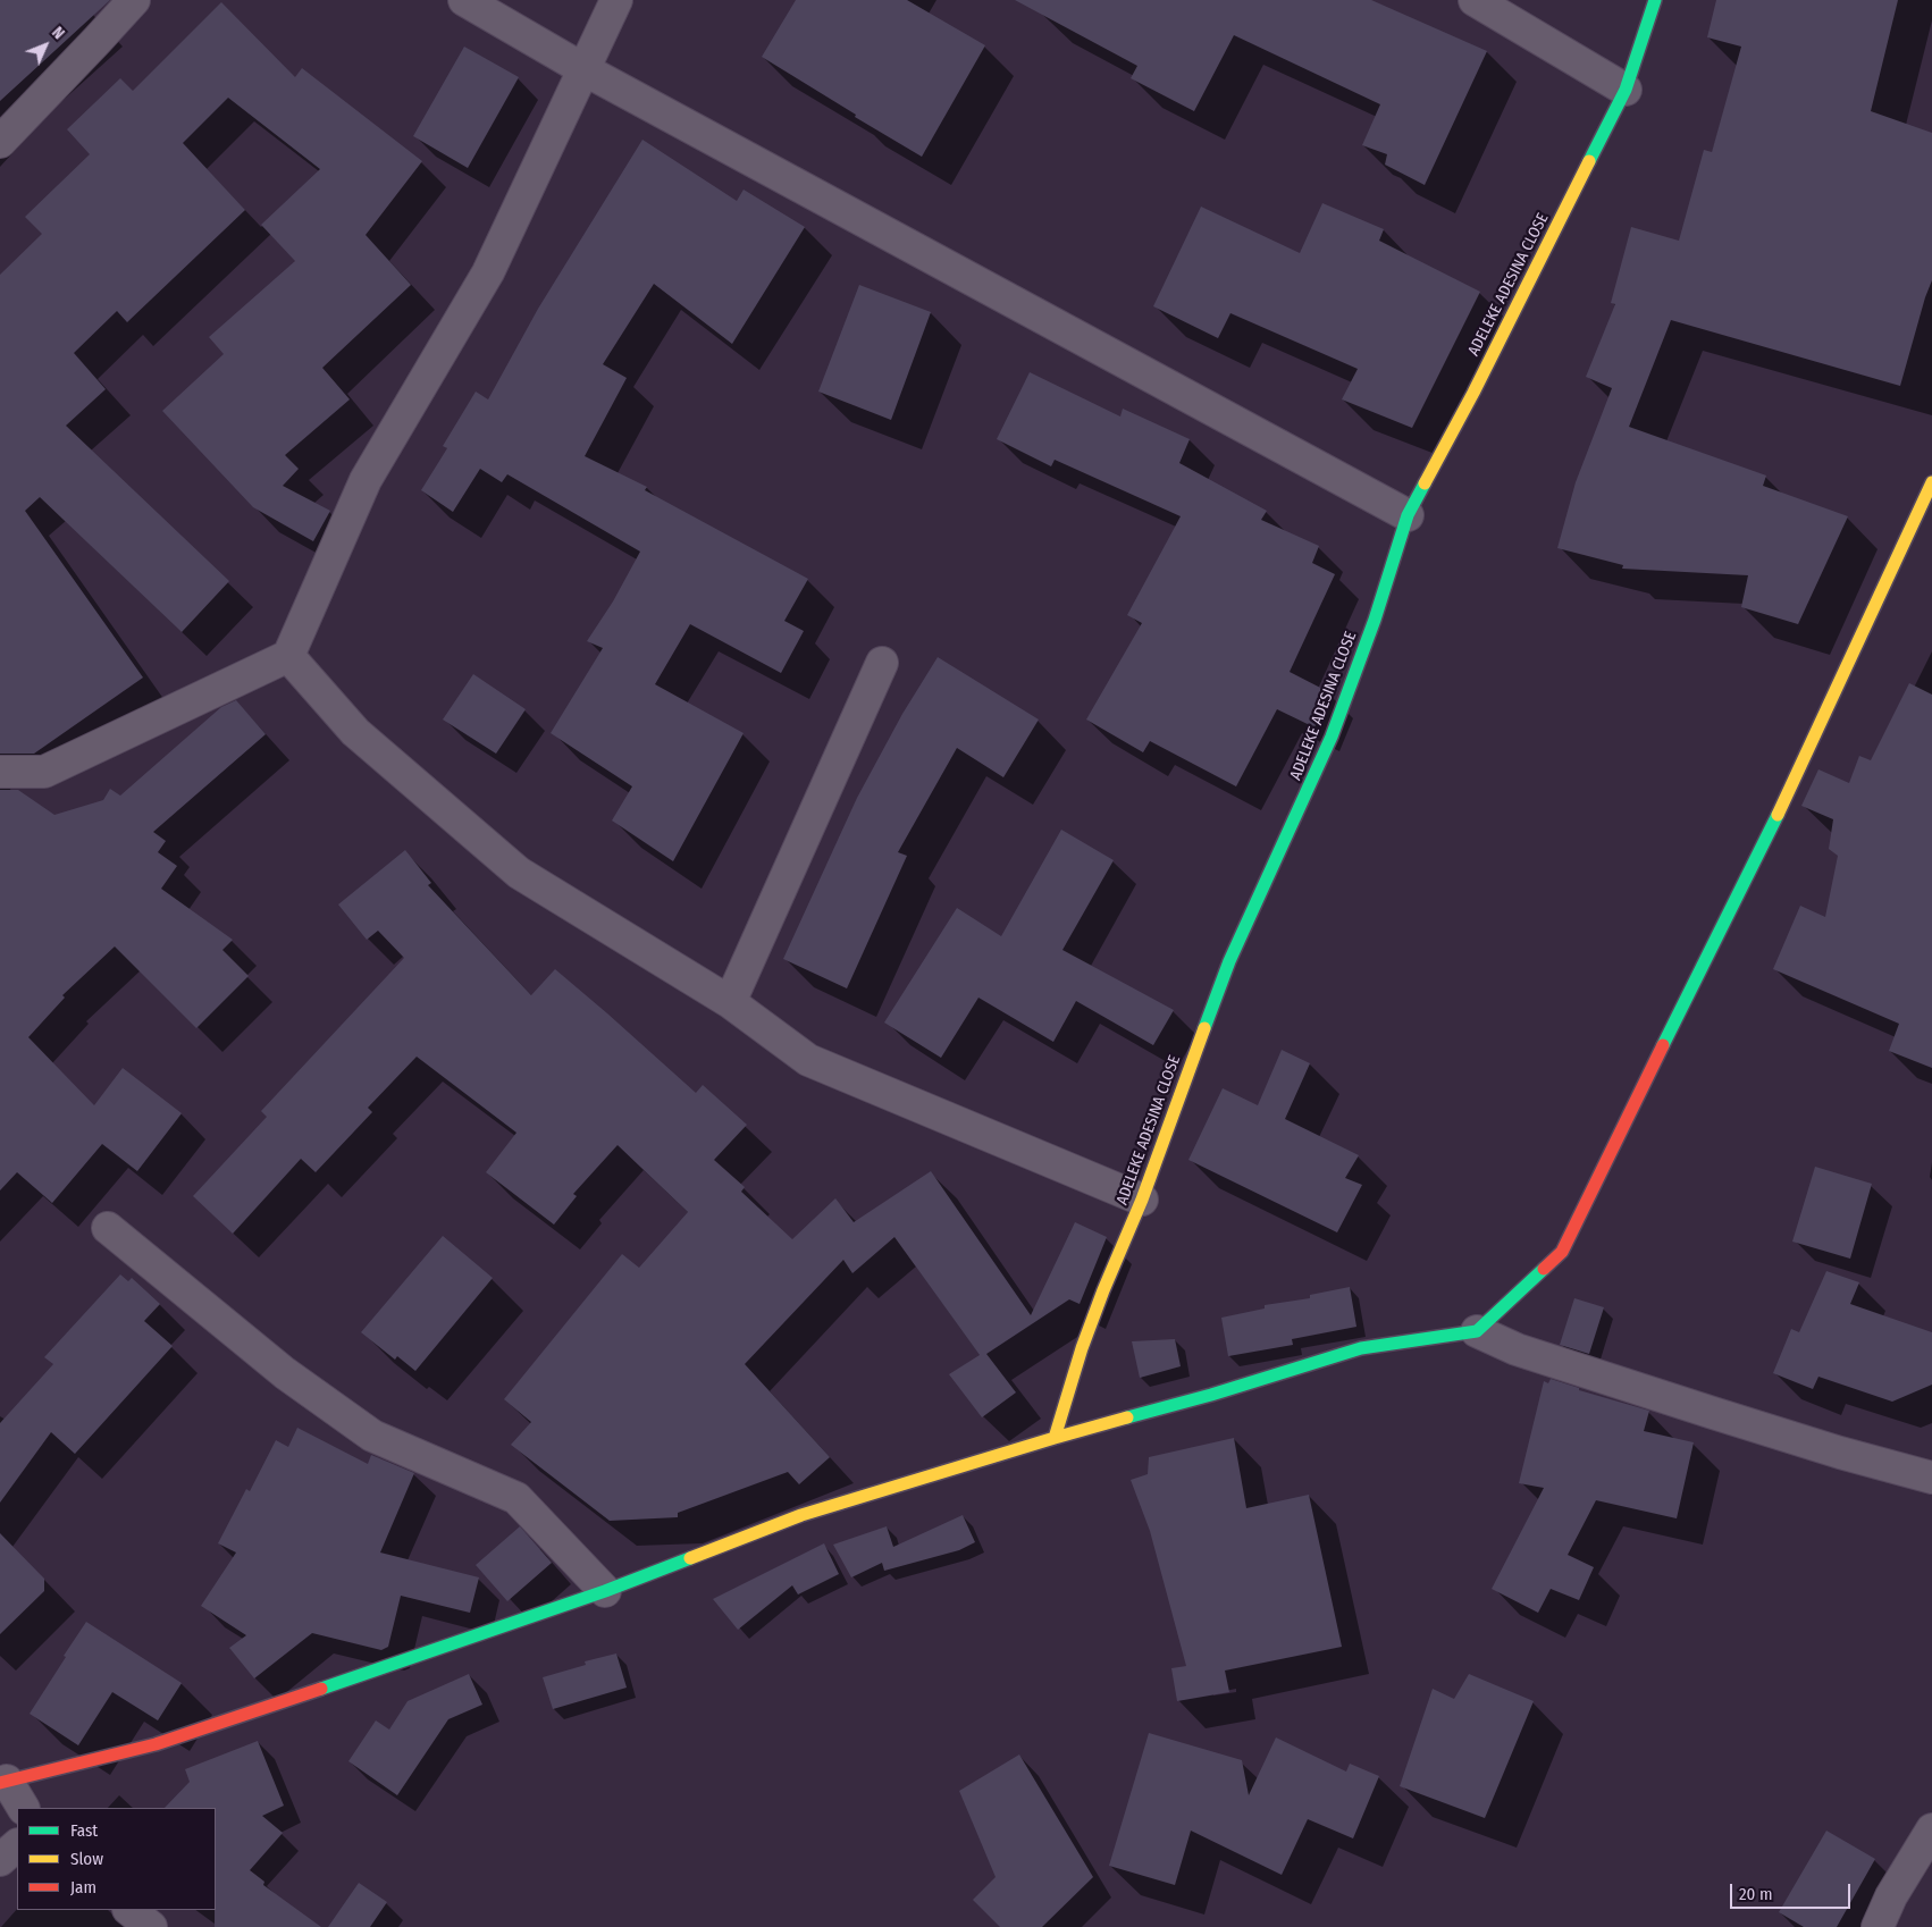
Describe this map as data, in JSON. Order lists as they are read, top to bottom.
{
  "streets": {
    "street": ["ADELEKE ADESINA CLOSE"]
  },
  "legend": ["Fast", "Slow", "Jam"],
  "scale_bar": "20 m",
  "north": "top right"
}
